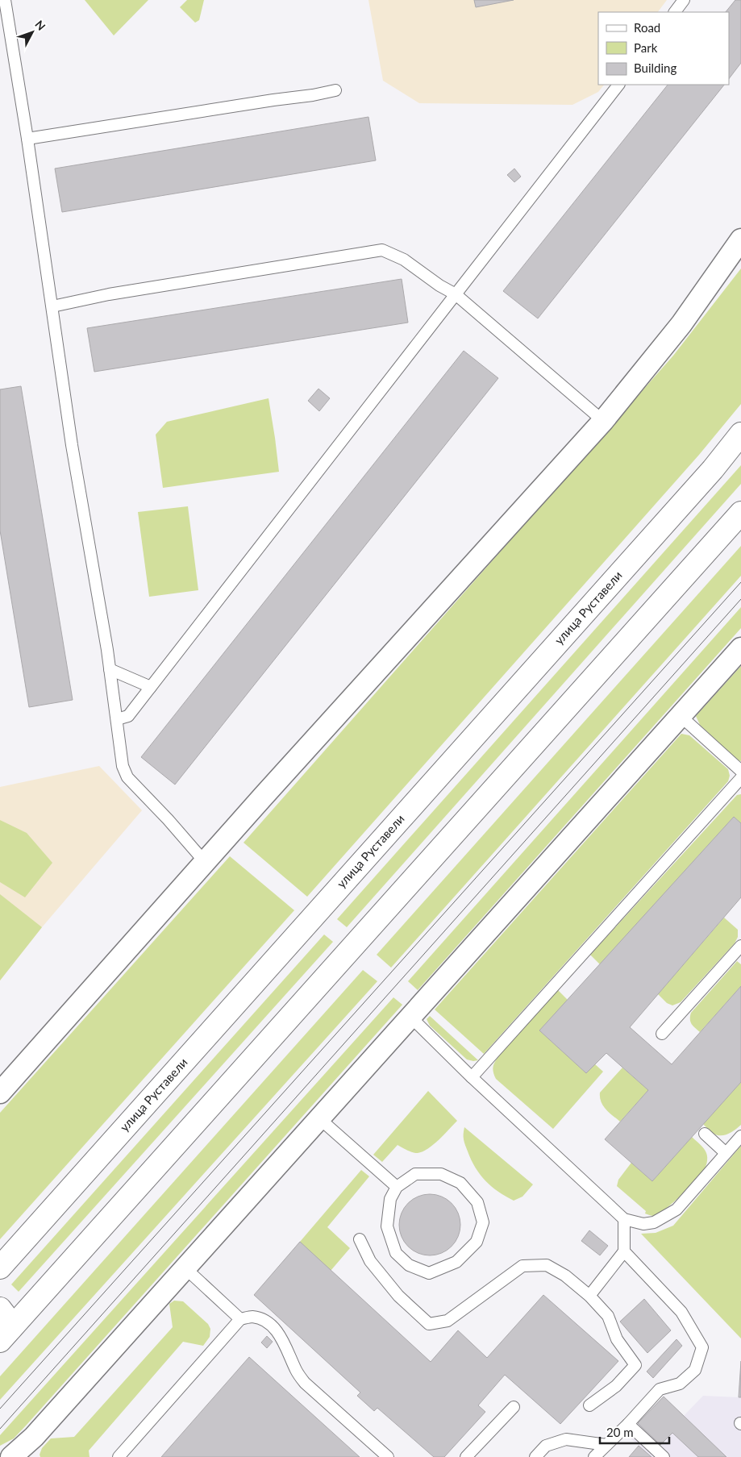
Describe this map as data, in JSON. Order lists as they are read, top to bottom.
{
  "streets": {
    "main road": ["улица Руставели"]
  },
  "legend": ["Road", "Park", "Building"],
  "scale_bar": "20 m",
  "north": "top right"
}
